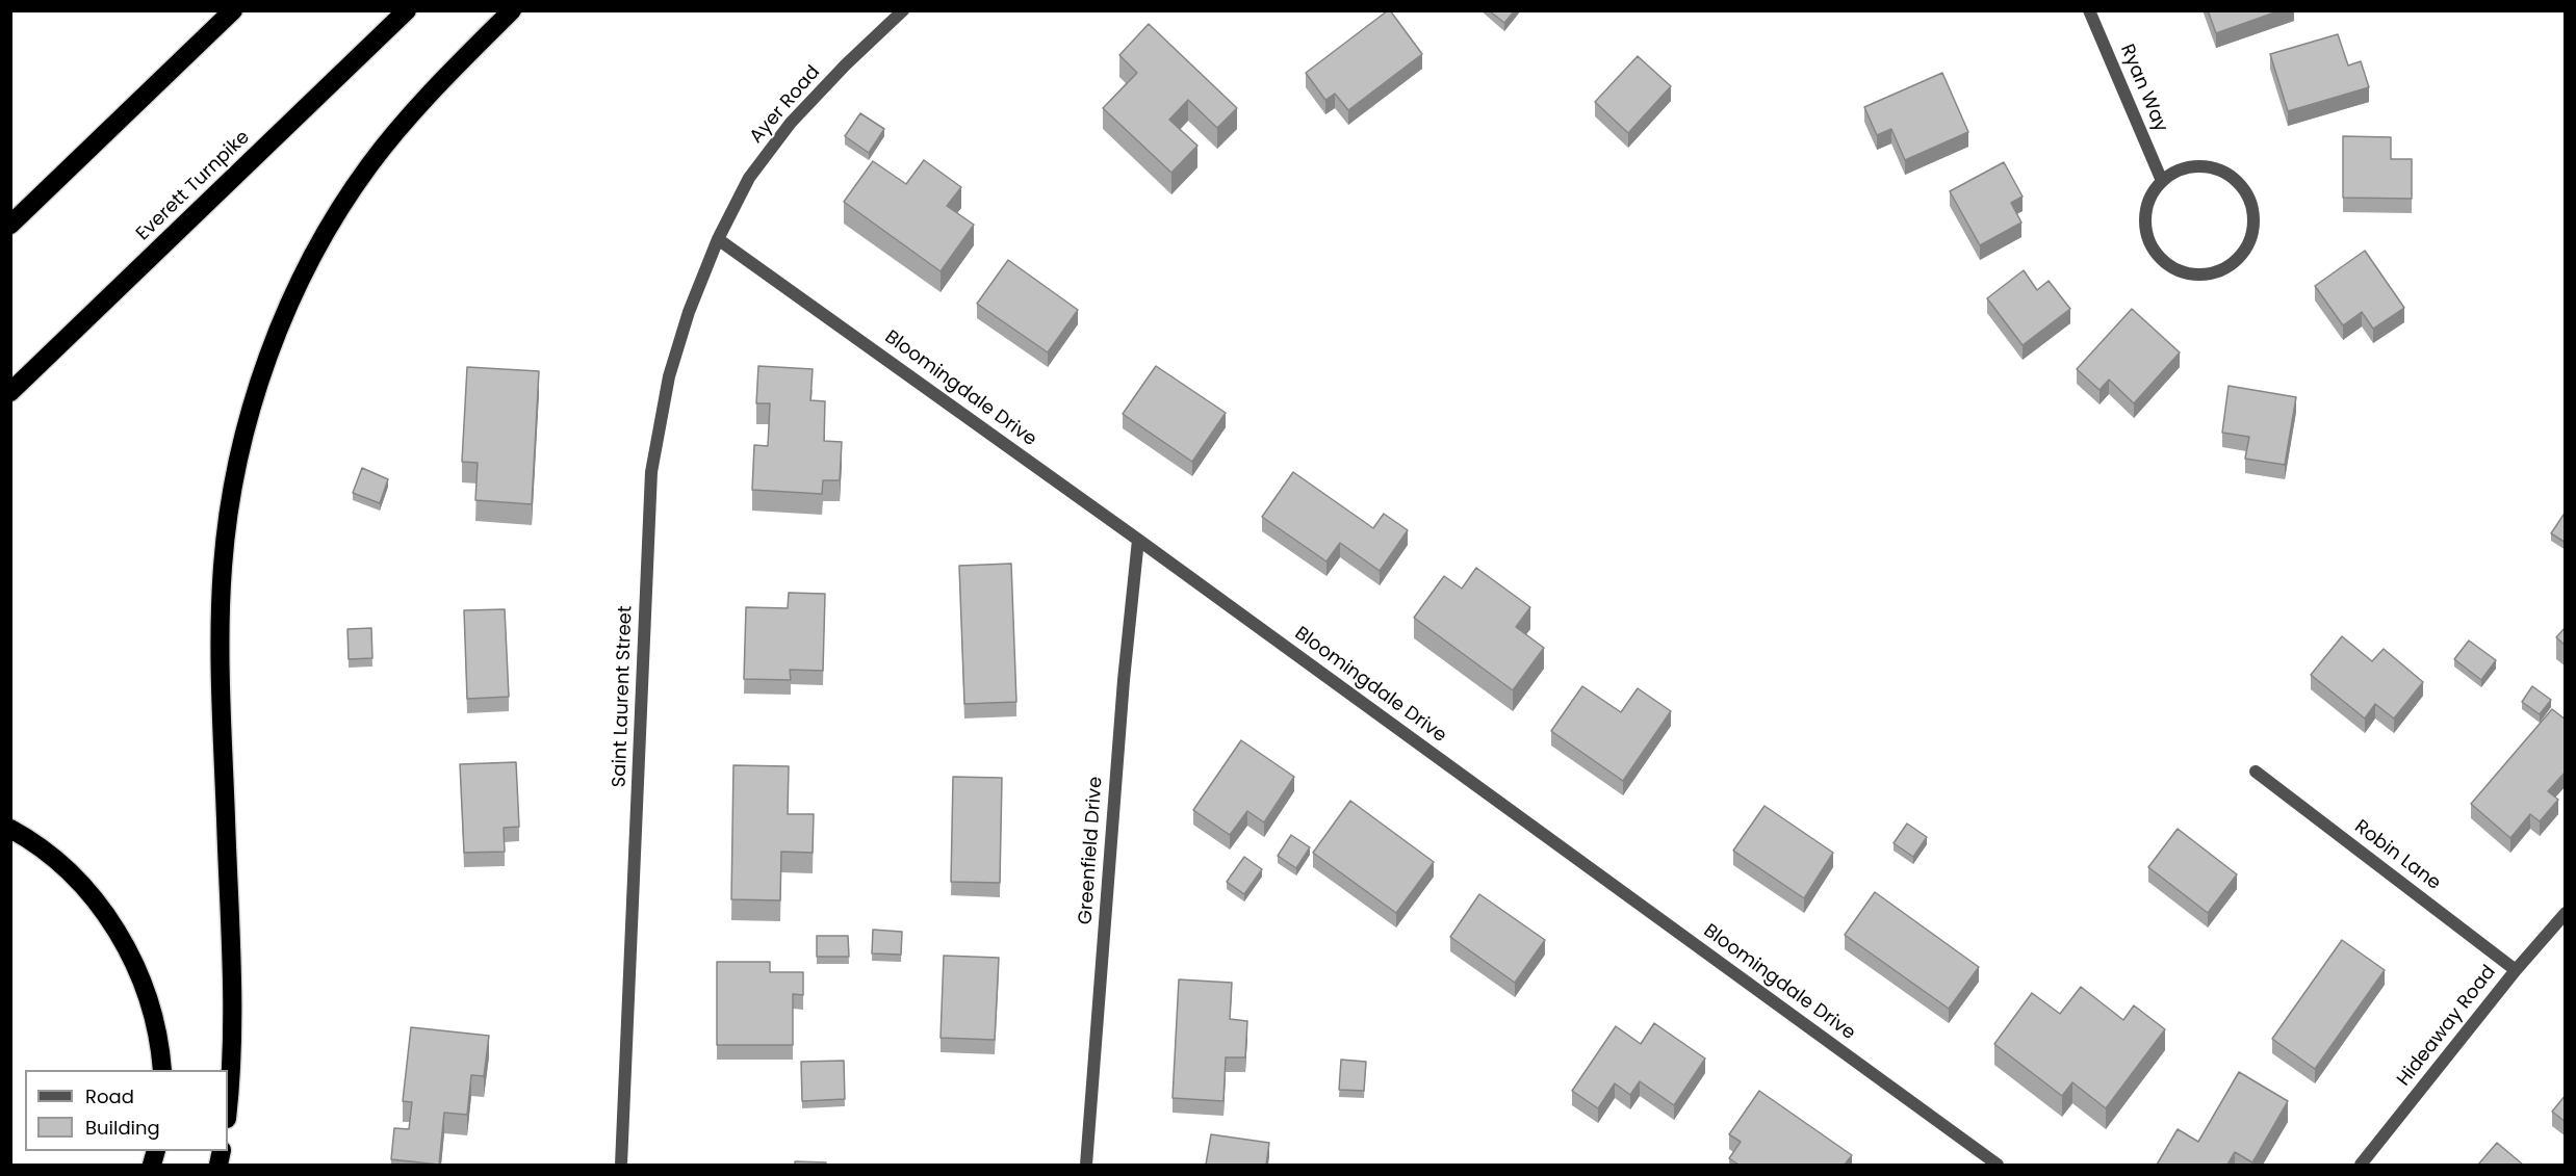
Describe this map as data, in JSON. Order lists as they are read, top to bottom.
{
  "streets": {
    "highway": ["Everett Turnpike"],
    "street": [
      "Ryan Way",
      "Ayer Road",
      "Bloomingdale Drive",
      "Saint Laurent Street",
      "Greenfield Drive",
      "Robin Lane",
      "Hideaway Road"
    ]
  },
  "crossings": [
    ["Ayer Road", "Bloomingdale Drive"],
    ["Ayer Road", "Saint Laurent Street"],
    ["Bloomingdale Drive", "Saint Laurent Street"],
    ["Bloomingdale Drive", "Greenfield Drive"],
    ["Robin Lane", "Hideaway Road"]
  ],
  "legend": ["Road", "Building"]
}
